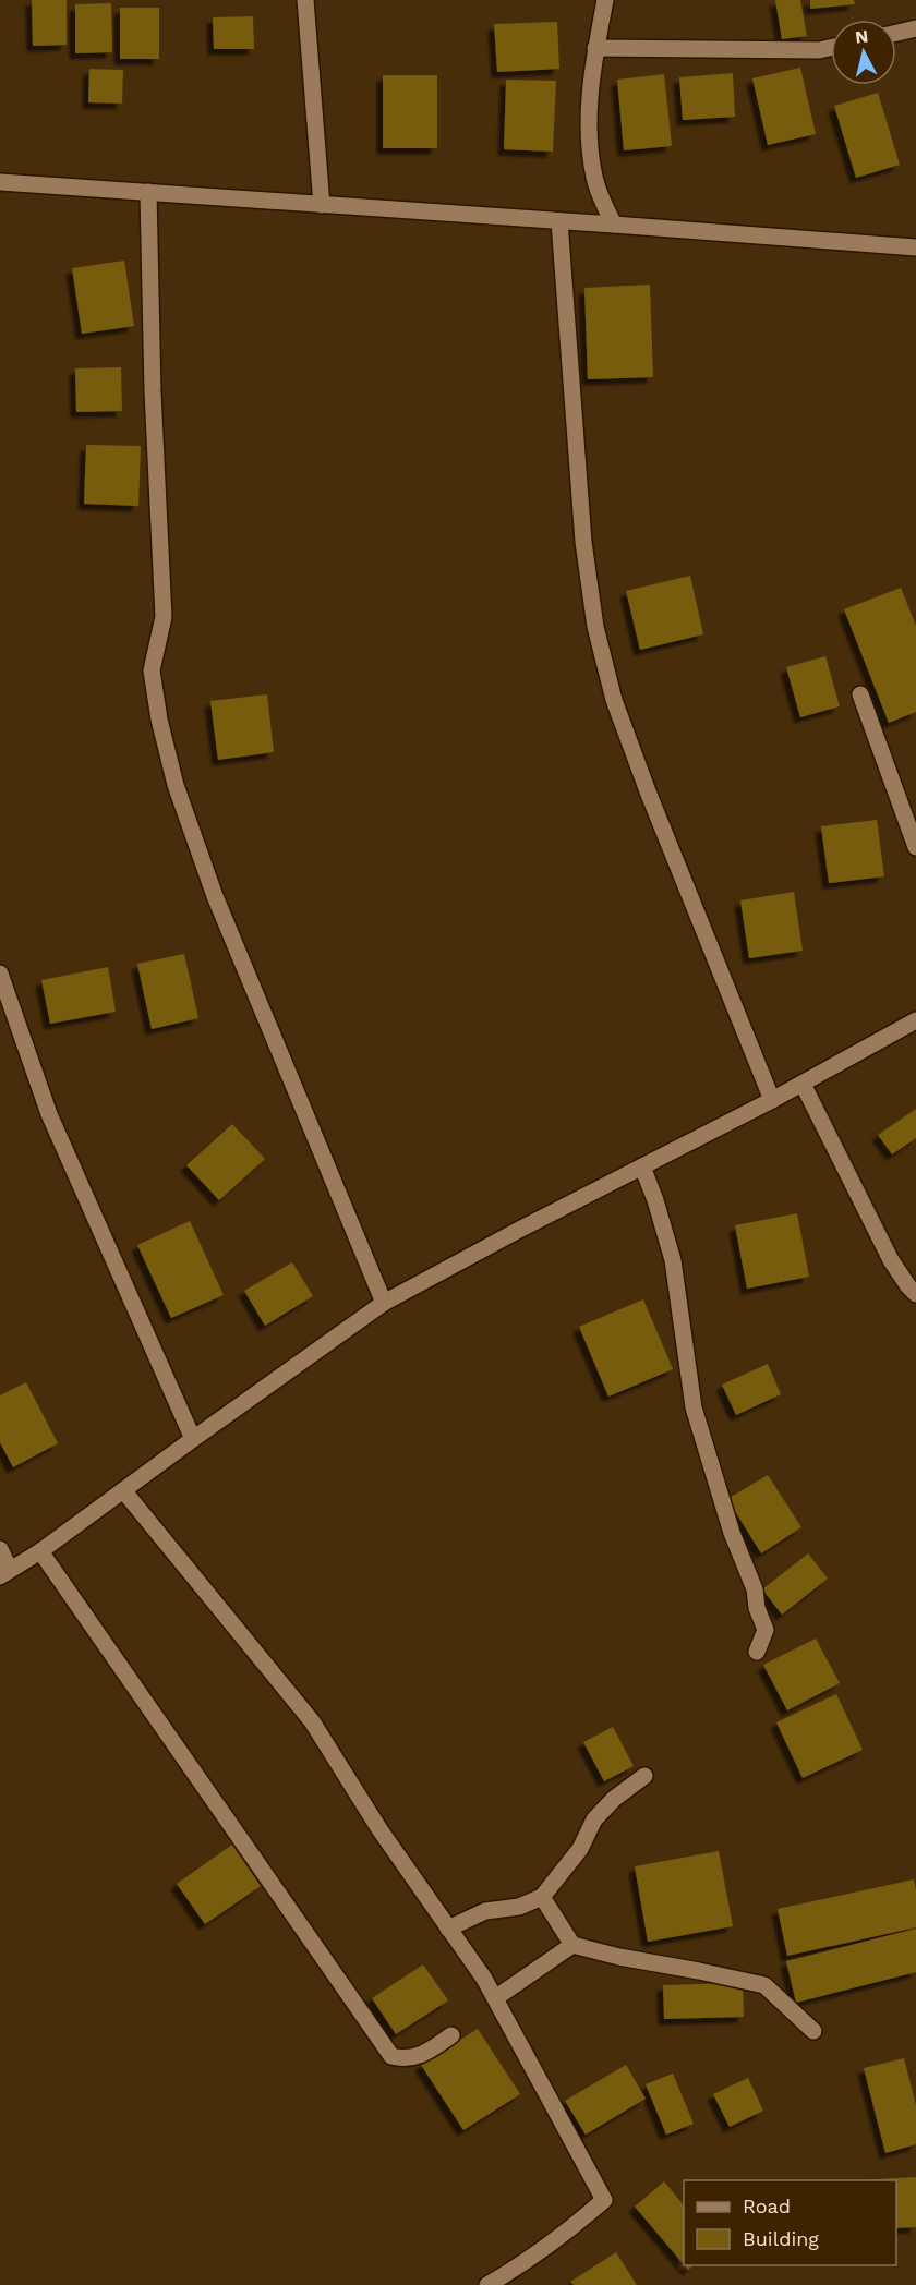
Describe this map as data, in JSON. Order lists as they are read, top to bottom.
{
  "legend": ["Road", "Building"],
  "north": "top"
}
